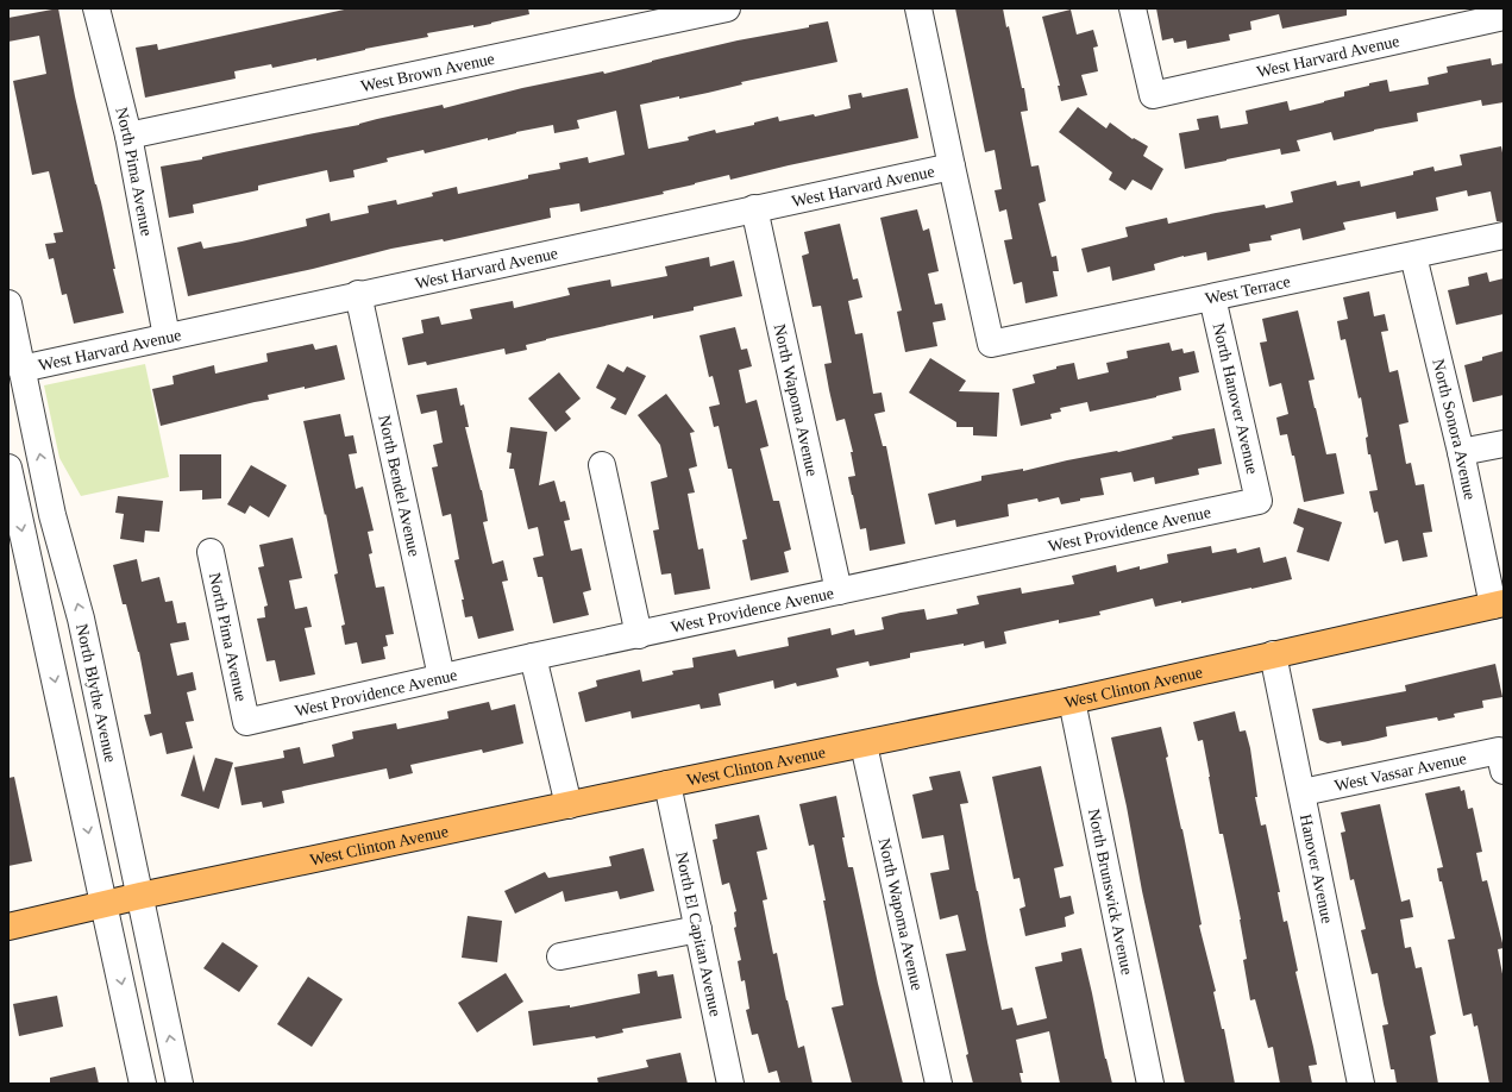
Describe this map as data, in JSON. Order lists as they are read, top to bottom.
{
  "streets": {
    "main road": ["West Clinton Avenue"],
    "street": [
      "West Harvard Avenue",
      "West Brown Avenue",
      "North Pima Avenue",
      "West Terrace",
      "North Hanover Avenue",
      "North Wapoma Avenue",
      "North Sonora Avenue",
      "North Bendel Avenue",
      "West Providence Avenue",
      "North Blythe Avenue",
      "West Vassar Avenue",
      "Hanover Avenue",
      "North Brunswick Avenue",
      "North El Capitan Avenue"
    ]
  },
  "crossings": [
    ["West Harvard Avenue", "North Pima Avenue"],
    ["West Harvard Avenue", "West Terrace"],
    ["West Harvard Avenue", "North Wapoma Avenue"],
    ["West Harvard Avenue", "North Bendel Avenue"],
    ["West Harvard Avenue", "North Blythe Avenue"],
    ["West Brown Avenue", "North Pima Avenue"],
    ["North Pima Avenue", "West Providence Avenue"],
    ["West Terrace", "North Hanover Avenue"],
    ["West Terrace", "North Sonora Avenue"],
    ["North Hanover Avenue", "West Providence Avenue"],
    ["North Wapoma Avenue", "West Providence Avenue"],
    ["North Wapoma Avenue", "West Clinton Avenue"],
    ["North Sonora Avenue", "West Clinton Avenue"],
    ["North Bendel Avenue", "West Providence Avenue"],
    ["West Clinton Avenue", "North Blythe Avenue"],
    ["West Clinton Avenue", "Hanover Avenue"],
    ["West Clinton Avenue", "North Brunswick Avenue"],
    ["West Clinton Avenue", "North El Capitan Avenue"],
    ["West Vassar Avenue", "Hanover Avenue"]
  ]
}
